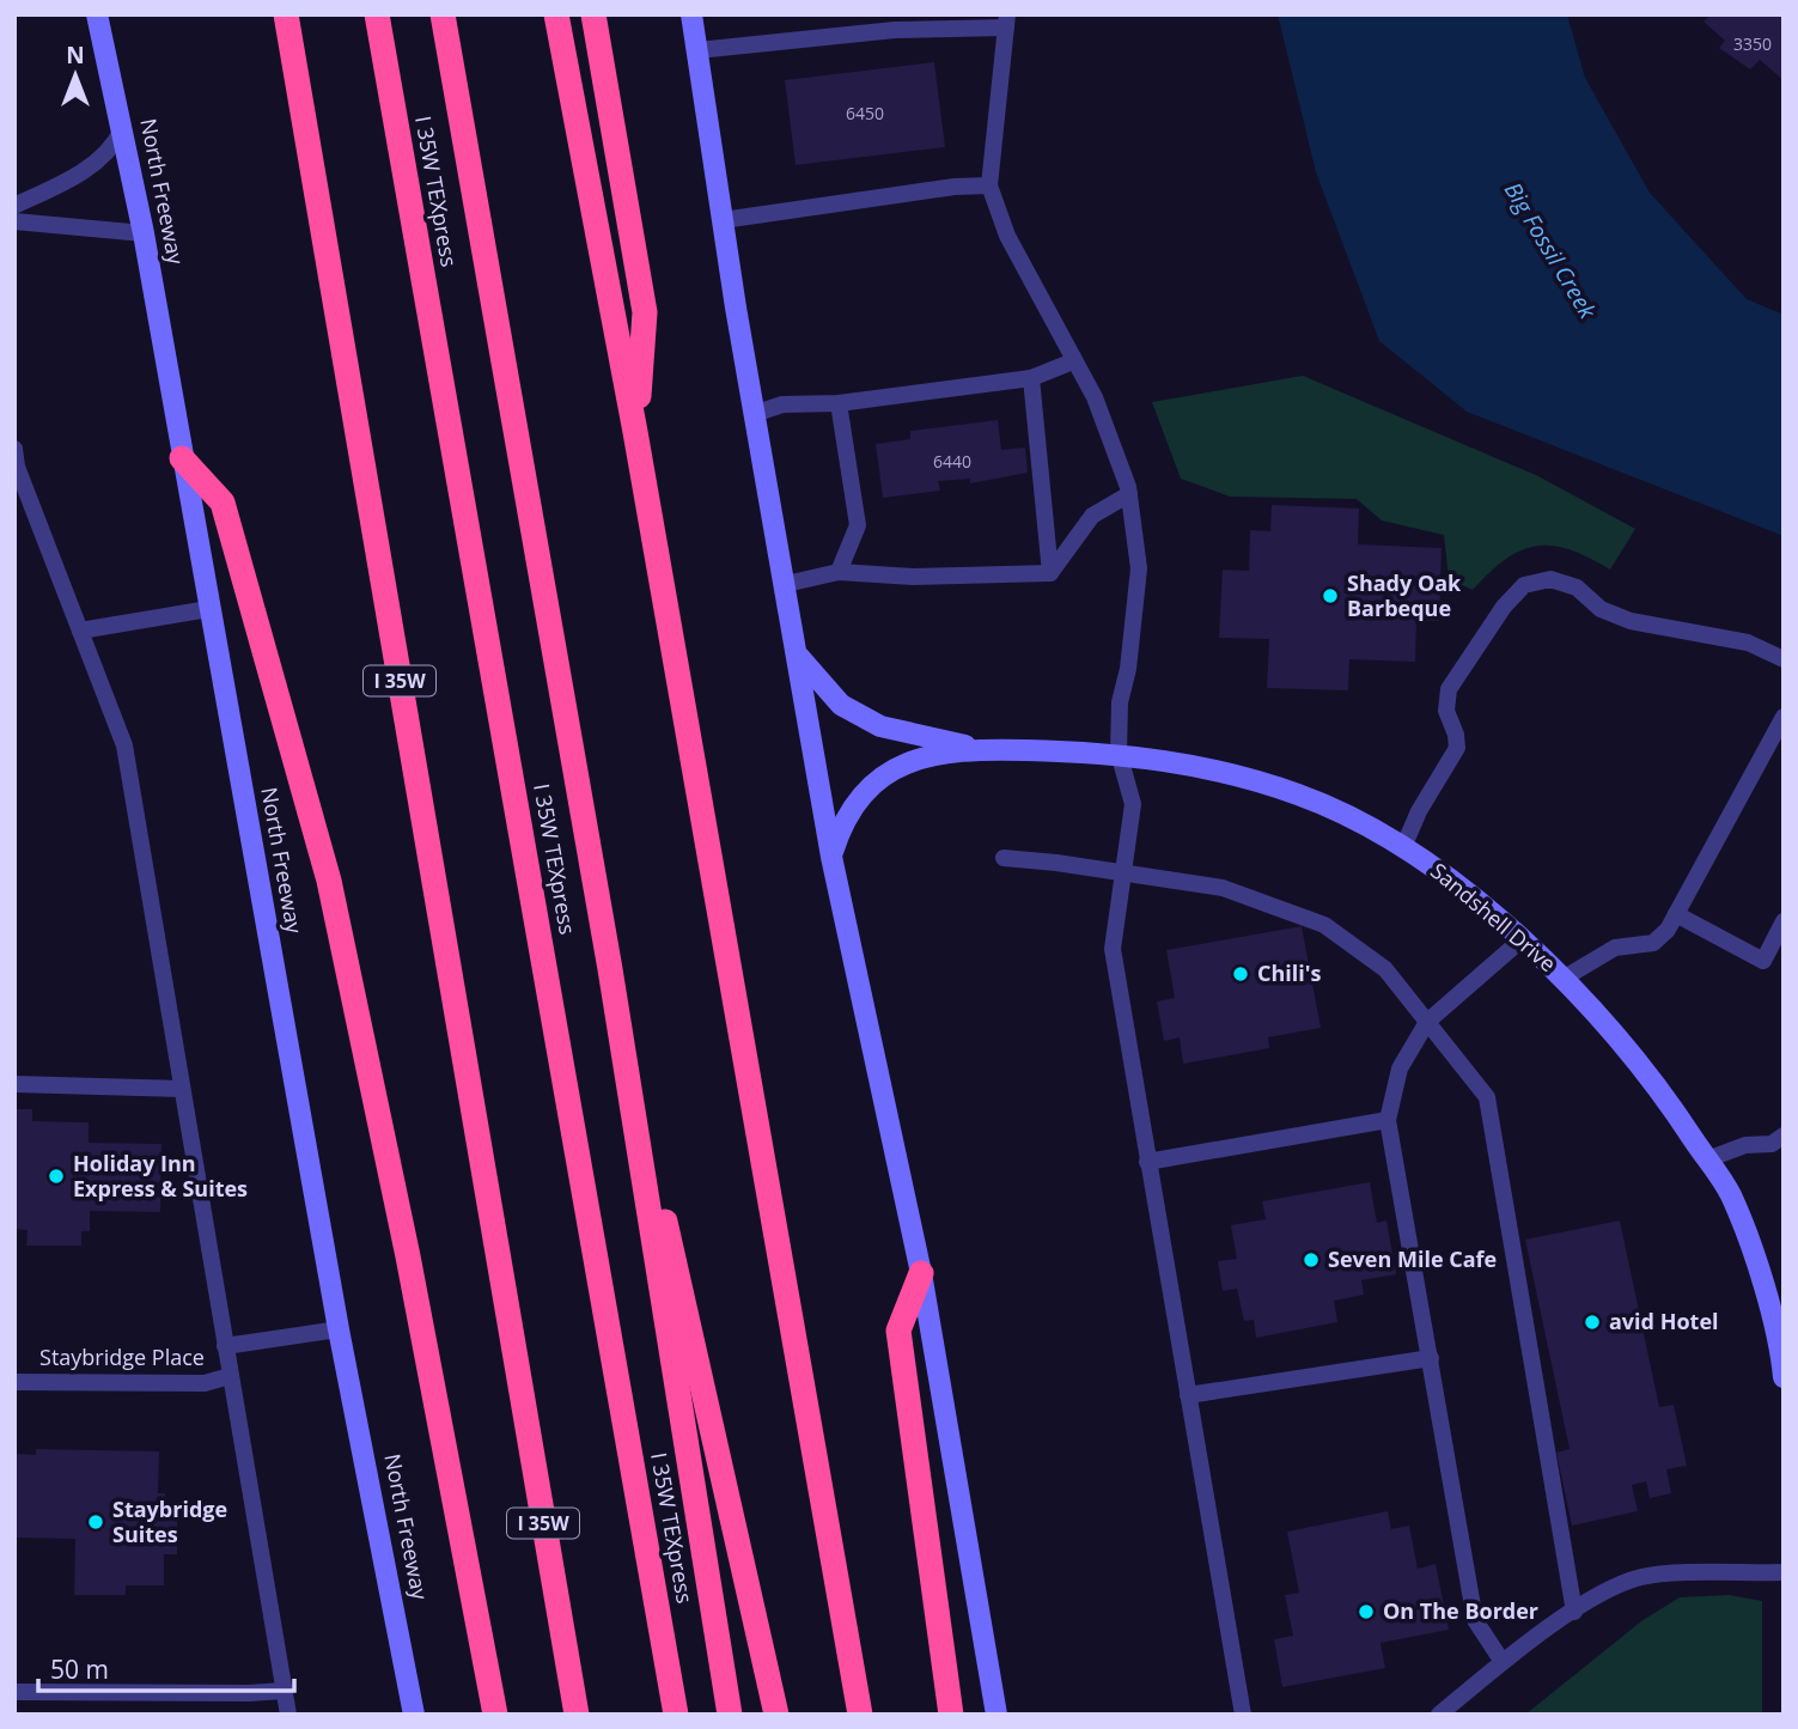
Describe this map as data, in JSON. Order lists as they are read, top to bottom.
{
  "streets": {
    "highway": ["I 35W TEXpress", "I 35W"],
    "main road": ["North Freeway", "Sandshell Drive"],
    "lane": ["Staybridge Place"]
  },
  "water": ["Big Fossil Creek"],
  "places": [
    "Shady Oak Barbeque",
    "Chili's",
    "Holiday Inn Express & Suites",
    "Seven Mile Cafe",
    "avid Hotel",
    "Staybridge Suites",
    "On The Border"
  ],
  "house_numbers": ["3350", "6450", "6440"],
  "scale_bar": "50 m",
  "north": "top"
}
